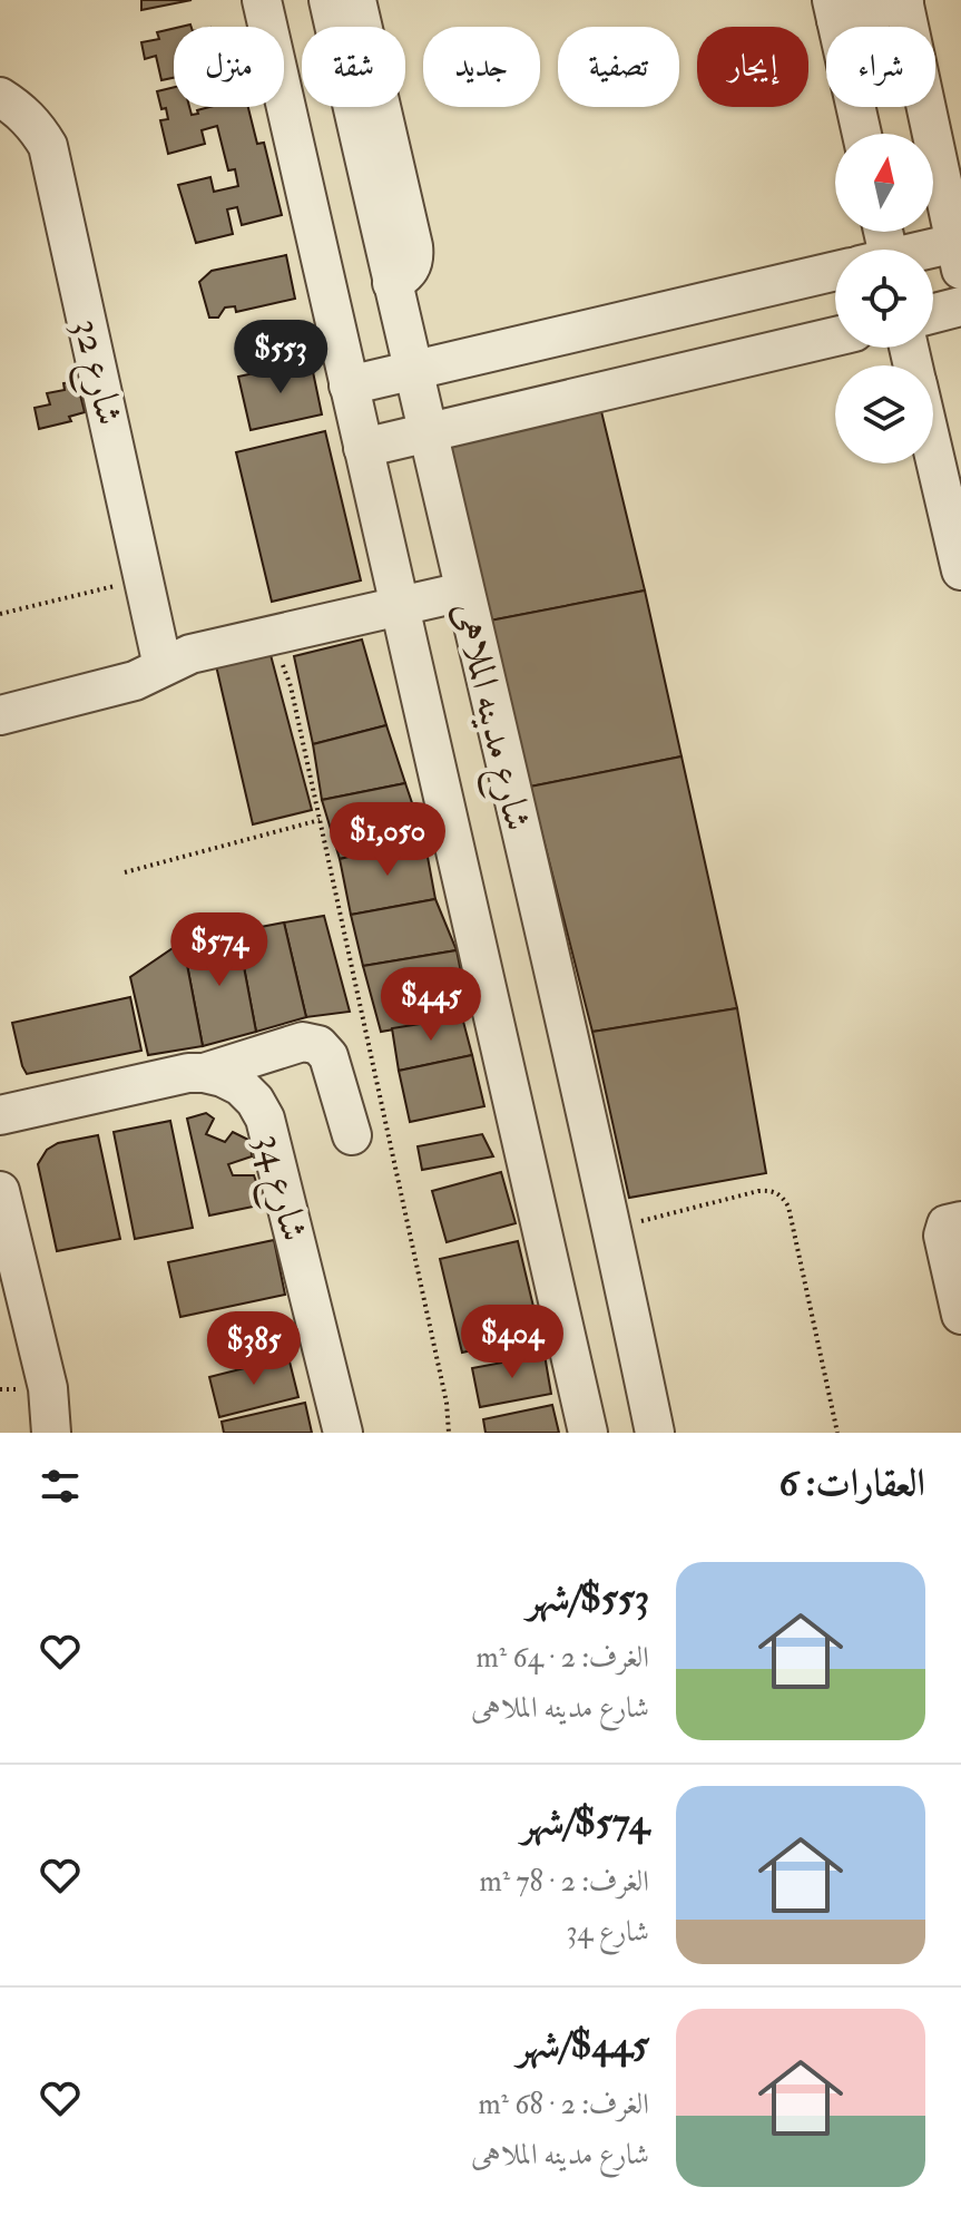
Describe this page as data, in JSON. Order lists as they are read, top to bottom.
{
  "streets": {
    "street": ["شارع 32", "شارع مدينه الملاهى", "شارع 34"]
  },
  "north": "top",
  "page": {
    "chip": [
      "شراء",
      "إيجار",
      "تصفية",
      "جديد",
      "شقة",
      "منزل"
    ],
    "price": [
      "$553",
      "$1,050",
      "$574",
      "$445",
      "$404",
      "$385"
    ],
    "heading": "العقارات: 6",
    "list": [
      {
        "name": "$553/شهر",
        "note": "الغرف: 2 · 64 m² · شارع مدينه الملاهى"
      },
      {
        "name": "$574/شهر",
        "note": "الغرف: 2 · 78 m² · شارع 34"
      },
      {
        "name": "$445/شهر",
        "note": "الغرف: 2 · 68 m² · شارع مدينه الملاهى"
      }
    ]
  }
}
